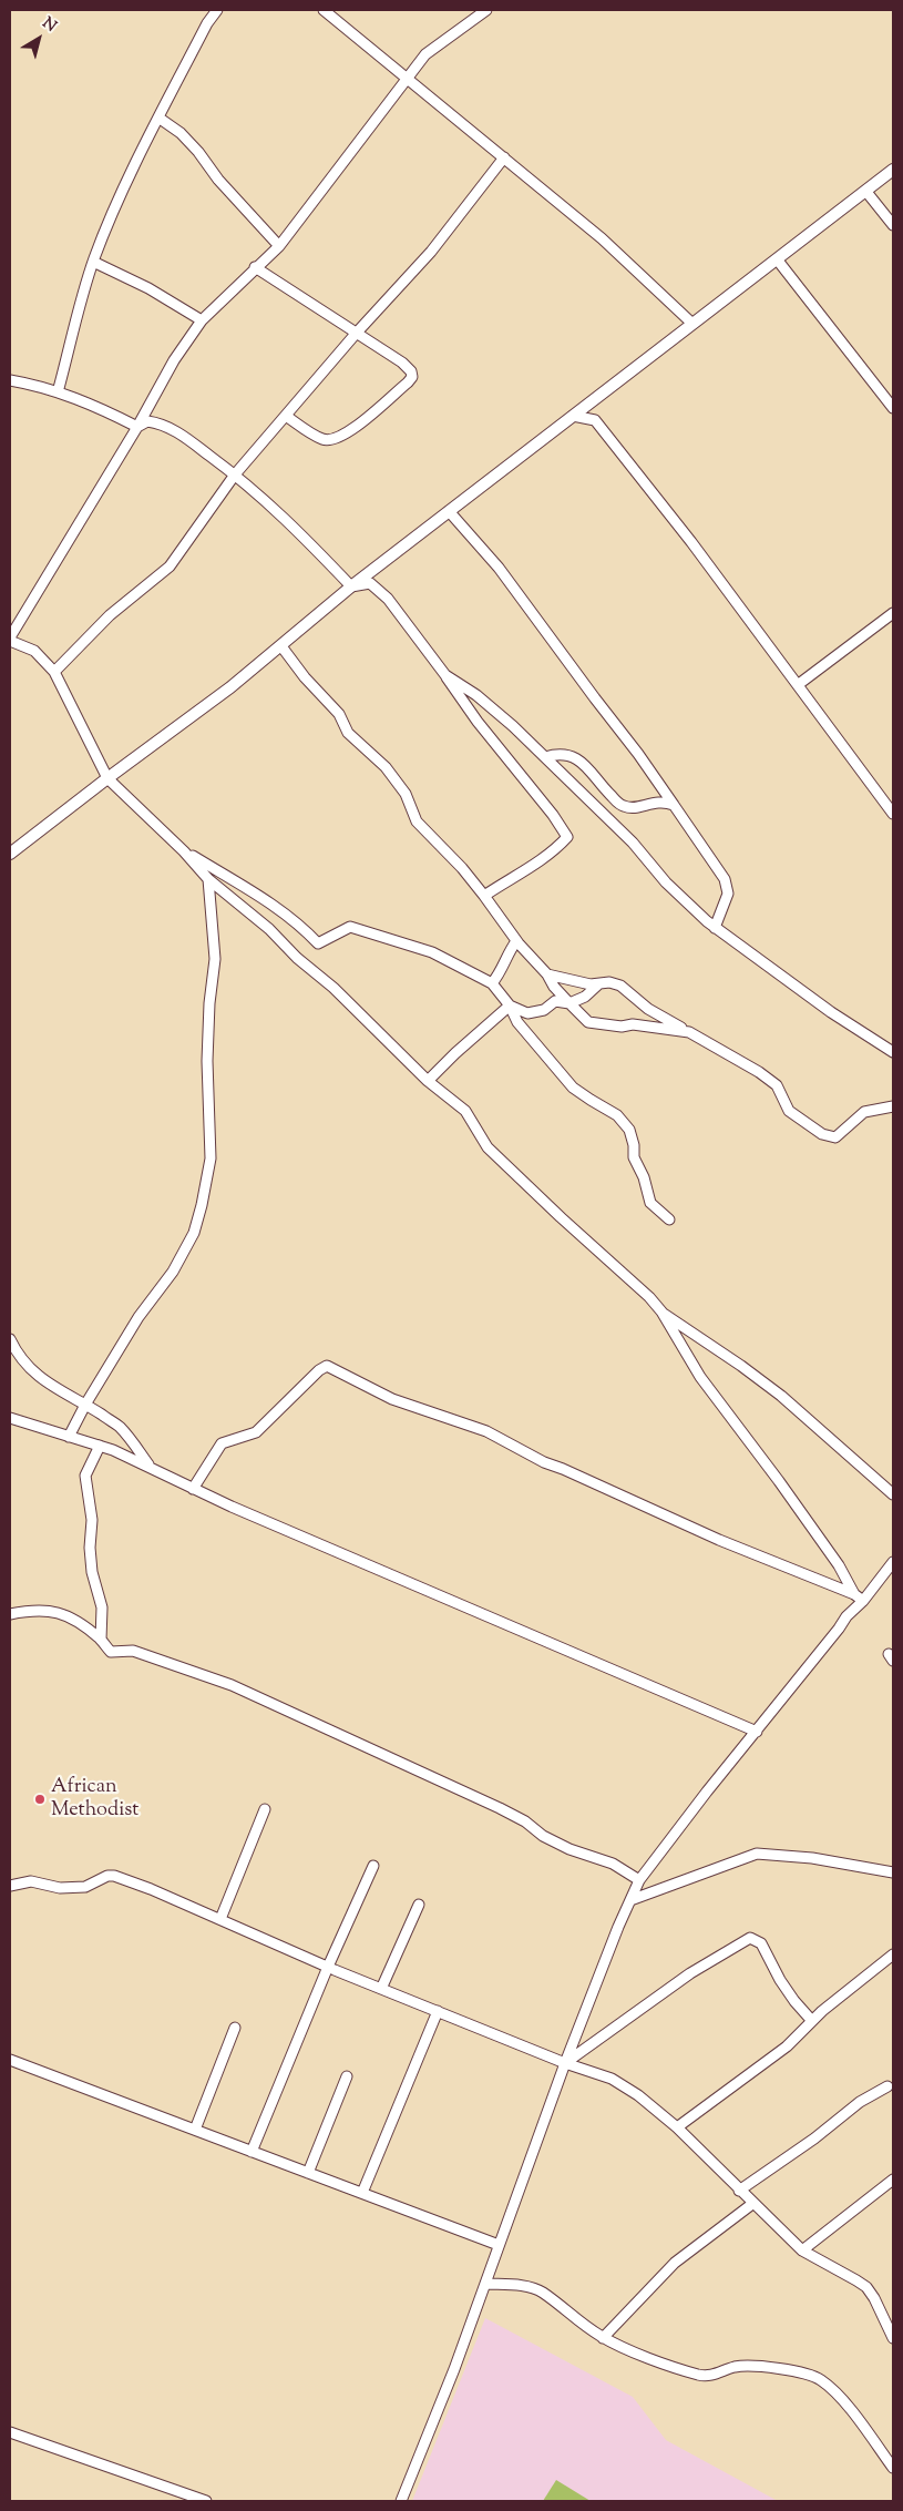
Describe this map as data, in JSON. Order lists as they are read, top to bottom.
{
  "places": ["African Methodist"],
  "north": "top right"
}
